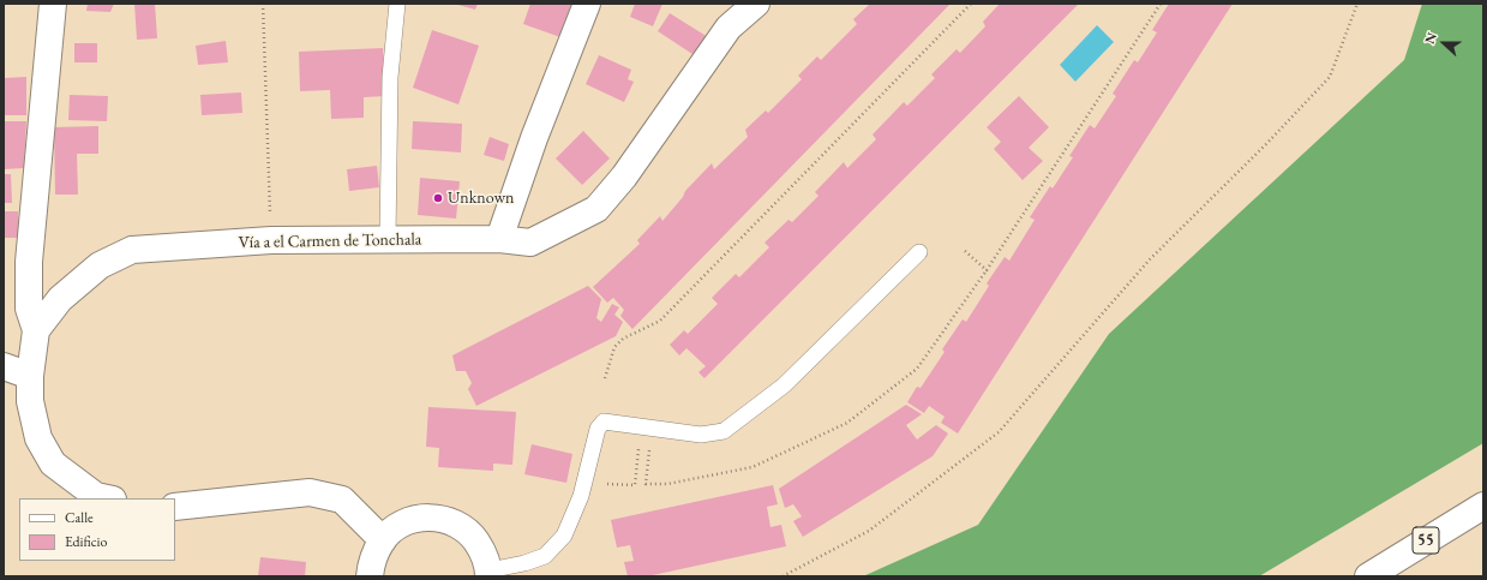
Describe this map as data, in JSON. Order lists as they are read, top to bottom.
{
  "streets": {
    "main road": ["Vía a el Carmen de Tonchala", "55"]
  },
  "places": ["Unknown"],
  "legend": ["Calle", "Edificio"],
  "north": "left"
}
